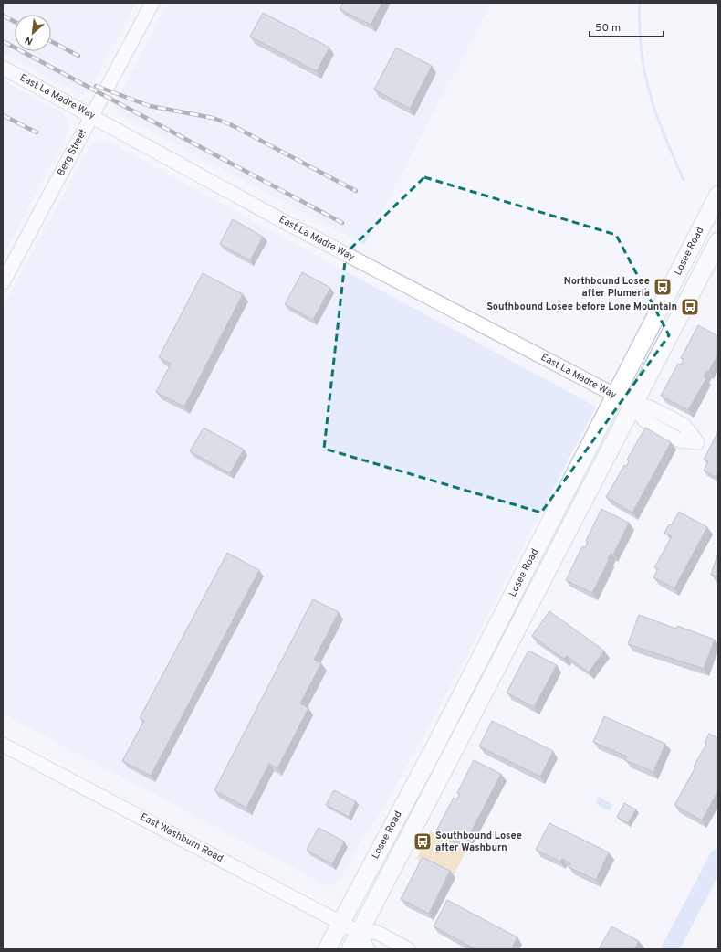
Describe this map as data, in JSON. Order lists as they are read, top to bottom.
{
  "streets": {
    "main road": ["Losee Road"],
    "street": ["East La Madre Way", "Berg Street", "East Washburn Road"]
  },
  "crossings": [
    ["East La Madre Way", "Berg Street"],
    ["East La Madre Way", "Losee Road"],
    ["Losee Road", "East Washburn Road"]
  ],
  "places": {
    "bus stop": ["Northbound Losee after Plumeria", "Southbound Losee before Lone Mountain", "Southbound Losee after Washburn"]
  },
  "scale_bar": "50 m",
  "north": "bottom left"
}
